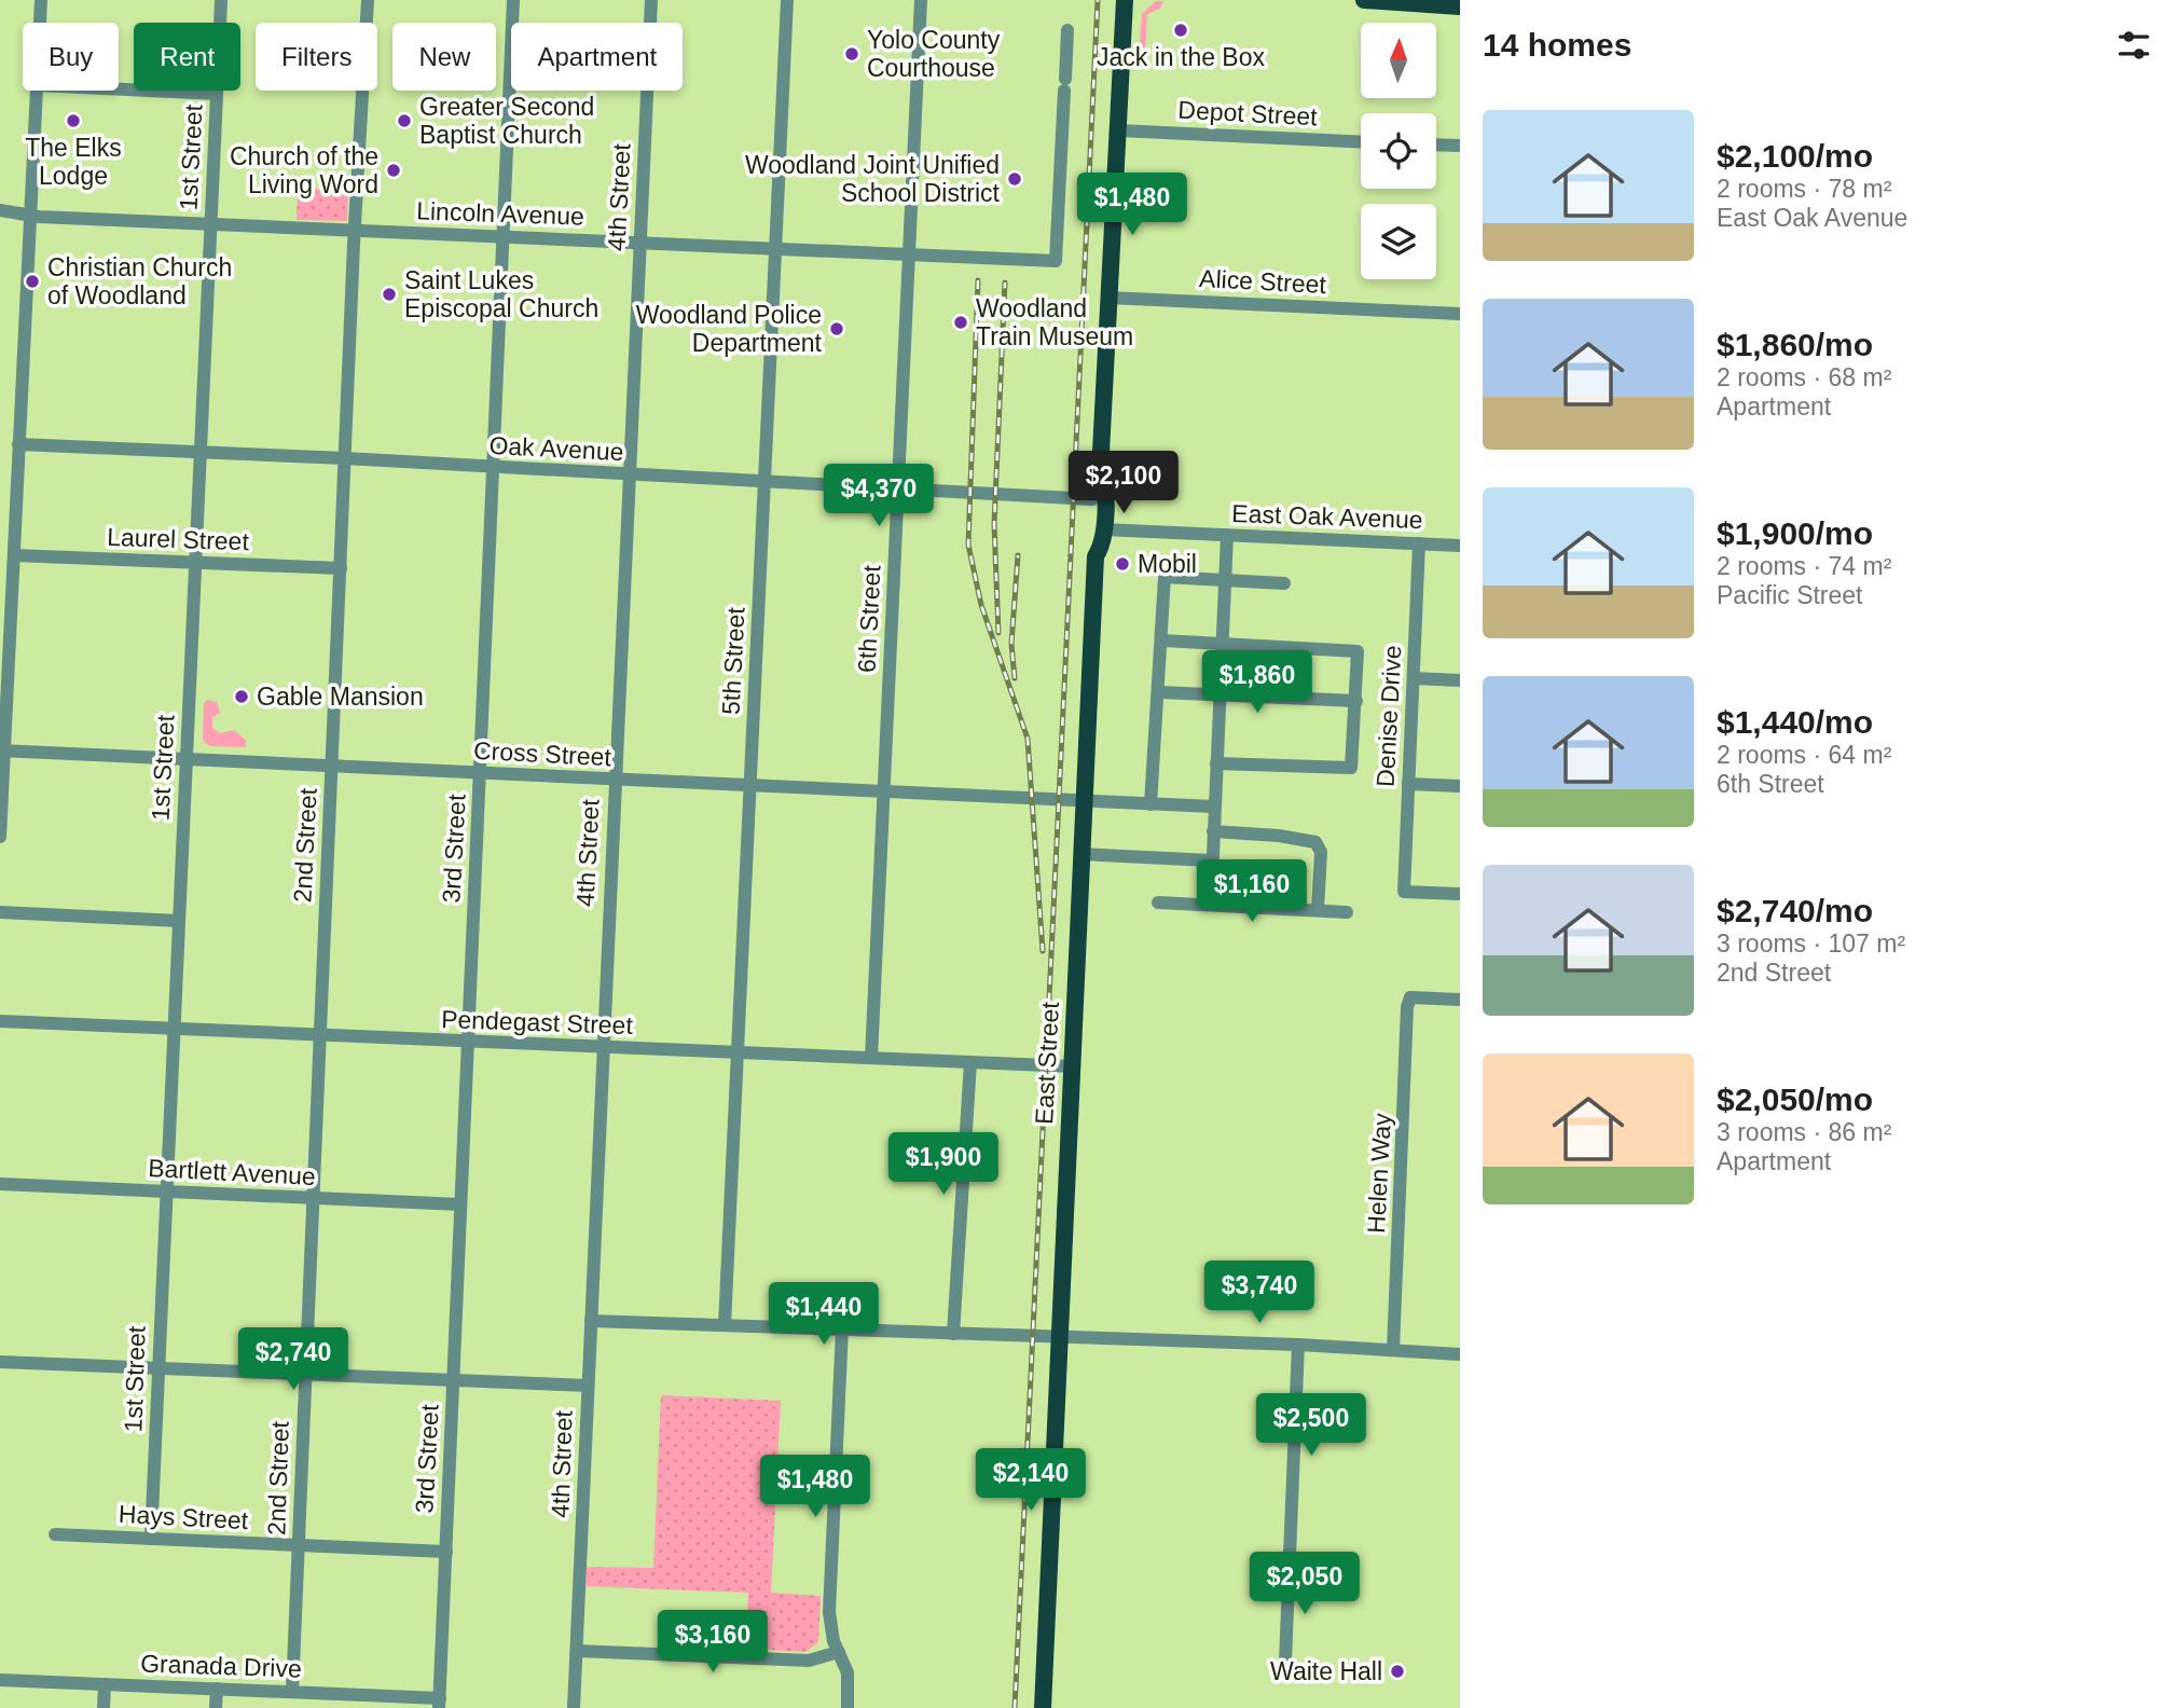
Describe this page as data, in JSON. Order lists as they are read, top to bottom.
{
  "streets": {
    "main road": ["East Street"],
    "street": [
      "Depot Street",
      "1st Street",
      "4th Street",
      "Lincoln Avenue",
      "Alice Street",
      "Oak Avenue",
      "East Oak Avenue",
      "Laurel Street",
      "6th Street",
      "5th Street",
      "Denise Drive",
      "Cross Street",
      "2nd Street",
      "3rd Street",
      "Pendegast Street",
      "Bartlett Avenue",
      "Helen Way",
      "Hays Street",
      "Granada Drive"
    ]
  },
  "crossings": [
    ["Depot Street", "East Street"],
    ["1st Street", "Lincoln Avenue"],
    ["1st Street", "Oak Avenue"],
    ["1st Street", "Laurel Street"],
    ["1st Street", "Cross Street"],
    ["1st Street", "Pendegast Street"],
    ["1st Street", "Bartlett Avenue"],
    ["1st Street", "Hays Street"],
    ["4th Street", "Lincoln Avenue"],
    ["4th Street", "Oak Avenue"],
    ["4th Street", "Cross Street"],
    ["4th Street", "Pendegast Street"],
    ["Lincoln Avenue", "6th Street"],
    ["Lincoln Avenue", "5th Street"],
    ["Lincoln Avenue", "2nd Street"],
    ["Lincoln Avenue", "3rd Street"],
    ["Alice Street", "East Street"],
    ["Oak Avenue", "6th Street"],
    ["Oak Avenue", "5th Street"],
    ["Oak Avenue", "2nd Street"],
    ["Oak Avenue", "3rd Street"],
    ["Oak Avenue", "East Street"],
    ["East Oak Avenue", "Denise Drive"],
    ["East Oak Avenue", "East Street"],
    ["Laurel Street", "2nd Street"],
    ["6th Street", "Cross Street"],
    ["6th Street", "Pendegast Street"],
    ["5th Street", "Cross Street"],
    ["5th Street", "Pendegast Street"],
    ["Cross Street", "2nd Street"],
    ["Cross Street", "3rd Street"],
    ["Cross Street", "East Street"],
    ["2nd Street", "Pendegast Street"],
    ["2nd Street", "Bartlett Avenue"],
    ["2nd Street", "Hays Street"],
    ["2nd Street", "Granada Drive"],
    ["3rd Street", "Pendegast Street"],
    ["3rd Street", "Bartlett Avenue"],
    ["3rd Street", "Hays Street"],
    ["3rd Street", "Granada Drive"],
    ["Pendegast Street", "East Street"]
  ],
  "places": [
    "Jack in the Box",
    "Yolo County Courthouse",
    "The Elks Lodge",
    "Greater Second Baptist Church",
    "Church of the Living Word",
    "Woodland Joint Unified School District",
    "Christian Church of Woodland",
    "Saint Lukes Episcopal Church",
    "Woodland Train Museum",
    "Woodland Police Department",
    "Mobil",
    "Gable Mansion",
    "Waite Hall"
  ],
  "north": "top",
  "page": {
    "heading": "14 homes",
    "chip": [
      "Buy",
      "Rent",
      "Filters",
      "New",
      "Apartment"
    ],
    "list": [
      {
        "name": "$2,100/mo",
        "note": "2 rooms · 78 m² · East Oak Avenue"
      },
      {
        "name": "$1,860/mo",
        "note": "2 rooms · 68 m² · Apartment"
      },
      {
        "name": "$1,900/mo",
        "note": "2 rooms · 74 m² · Pacific Street"
      },
      {
        "name": "$1,440/mo",
        "note": "2 rooms · 64 m² · 6th Street"
      },
      {
        "name": "$2,740/mo",
        "note": "3 rooms · 107 m² · 2nd Street"
      },
      {
        "name": "$2,050/mo",
        "note": "3 rooms · 86 m² · Apartment"
      }
    ],
    "price": [
      "$1,480",
      "$2,100",
      "$4,370",
      "$1,860",
      "$1,160",
      "$1,900",
      "$3,740",
      "$1,440",
      "$2,740",
      "$2,500",
      "$2,140",
      "$1,480",
      "$2,050",
      "$3,160"
    ]
  }
}
